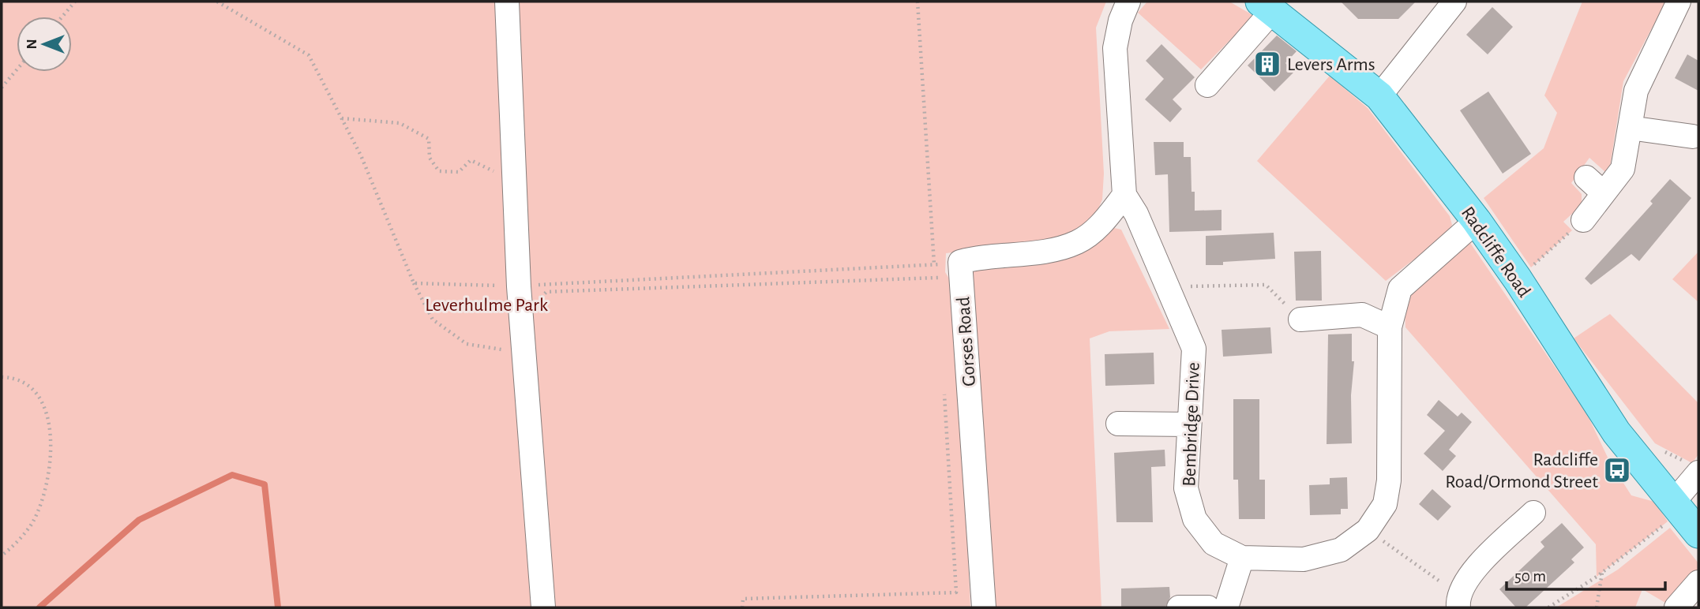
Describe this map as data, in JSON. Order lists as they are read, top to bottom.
{
  "streets": {
    "main road": ["Radcliffe Road"],
    "street": ["Gorses Road", "Bembridge Drive"]
  },
  "crossings": [
    ["Radcliffe Road", "Bembridge Drive"],
    ["Gorses Road", "Bembridge Drive"]
  ],
  "parks": ["Leverhulme Park"],
  "places": {
    "building": ["Levers Arms"],
    "bus stop": ["Radcliffe Road/Ormond Street"]
  },
  "scale_bar": "50 m",
  "north": "left"
}
